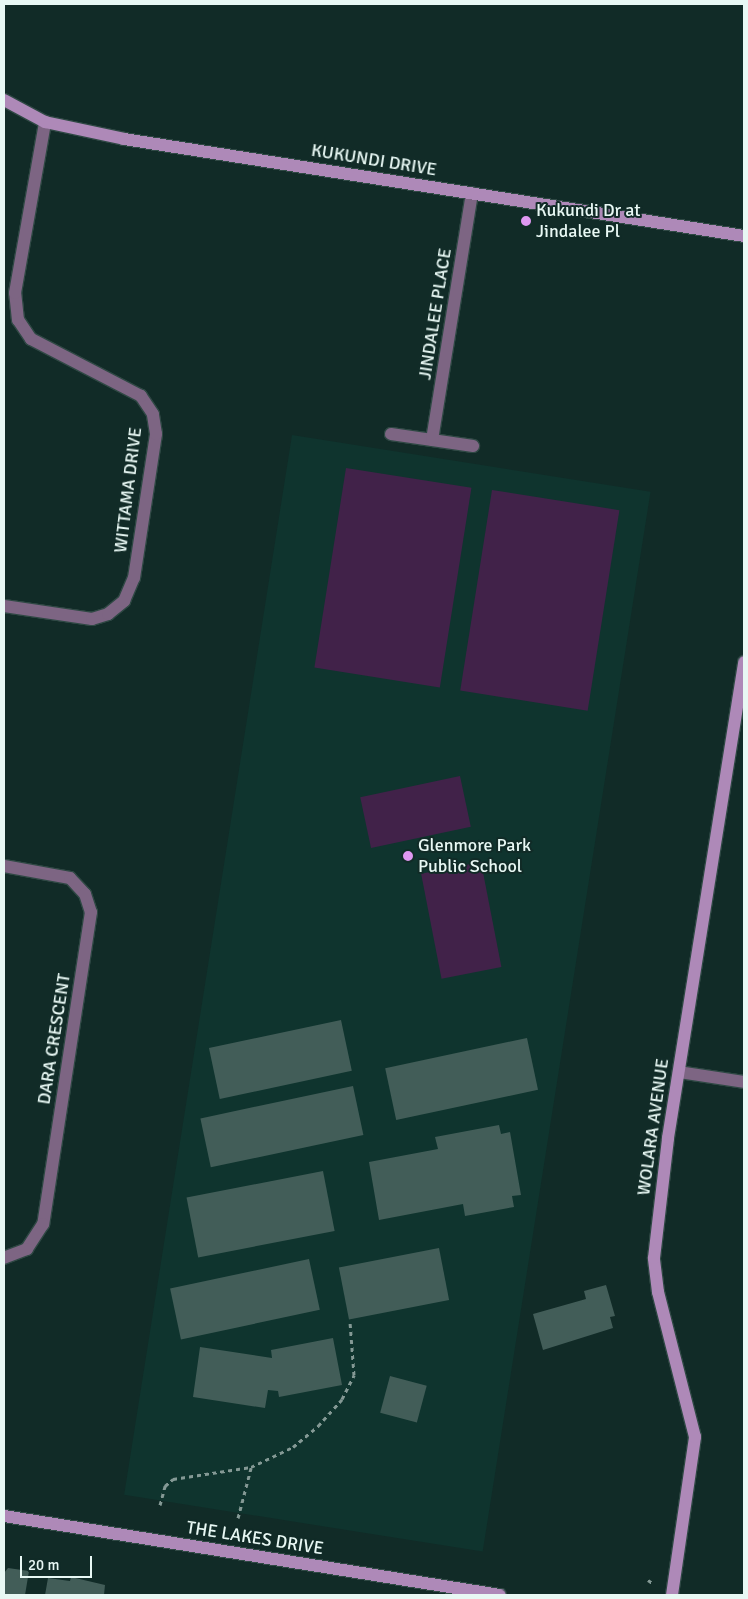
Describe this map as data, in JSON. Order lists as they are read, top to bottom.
{
  "streets": {
    "street": [
      "KUKUNDI DRIVE",
      "JINDALEE PLACE",
      "WITTAMA DRIVE",
      "DARA CRESCENT",
      "WOLARA AVENUE",
      "THE LAKES DRIVE"
    ]
  },
  "crossings": [
    ["KUKUNDI DRIVE", "JINDALEE PLACE"],
    ["KUKUNDI DRIVE", "WITTAMA DRIVE"]
  ],
  "places": ["Kukundi Dr at Jindalee Pl", "Glenmore Park Public School"],
  "scale_bar": "20 m"
}
